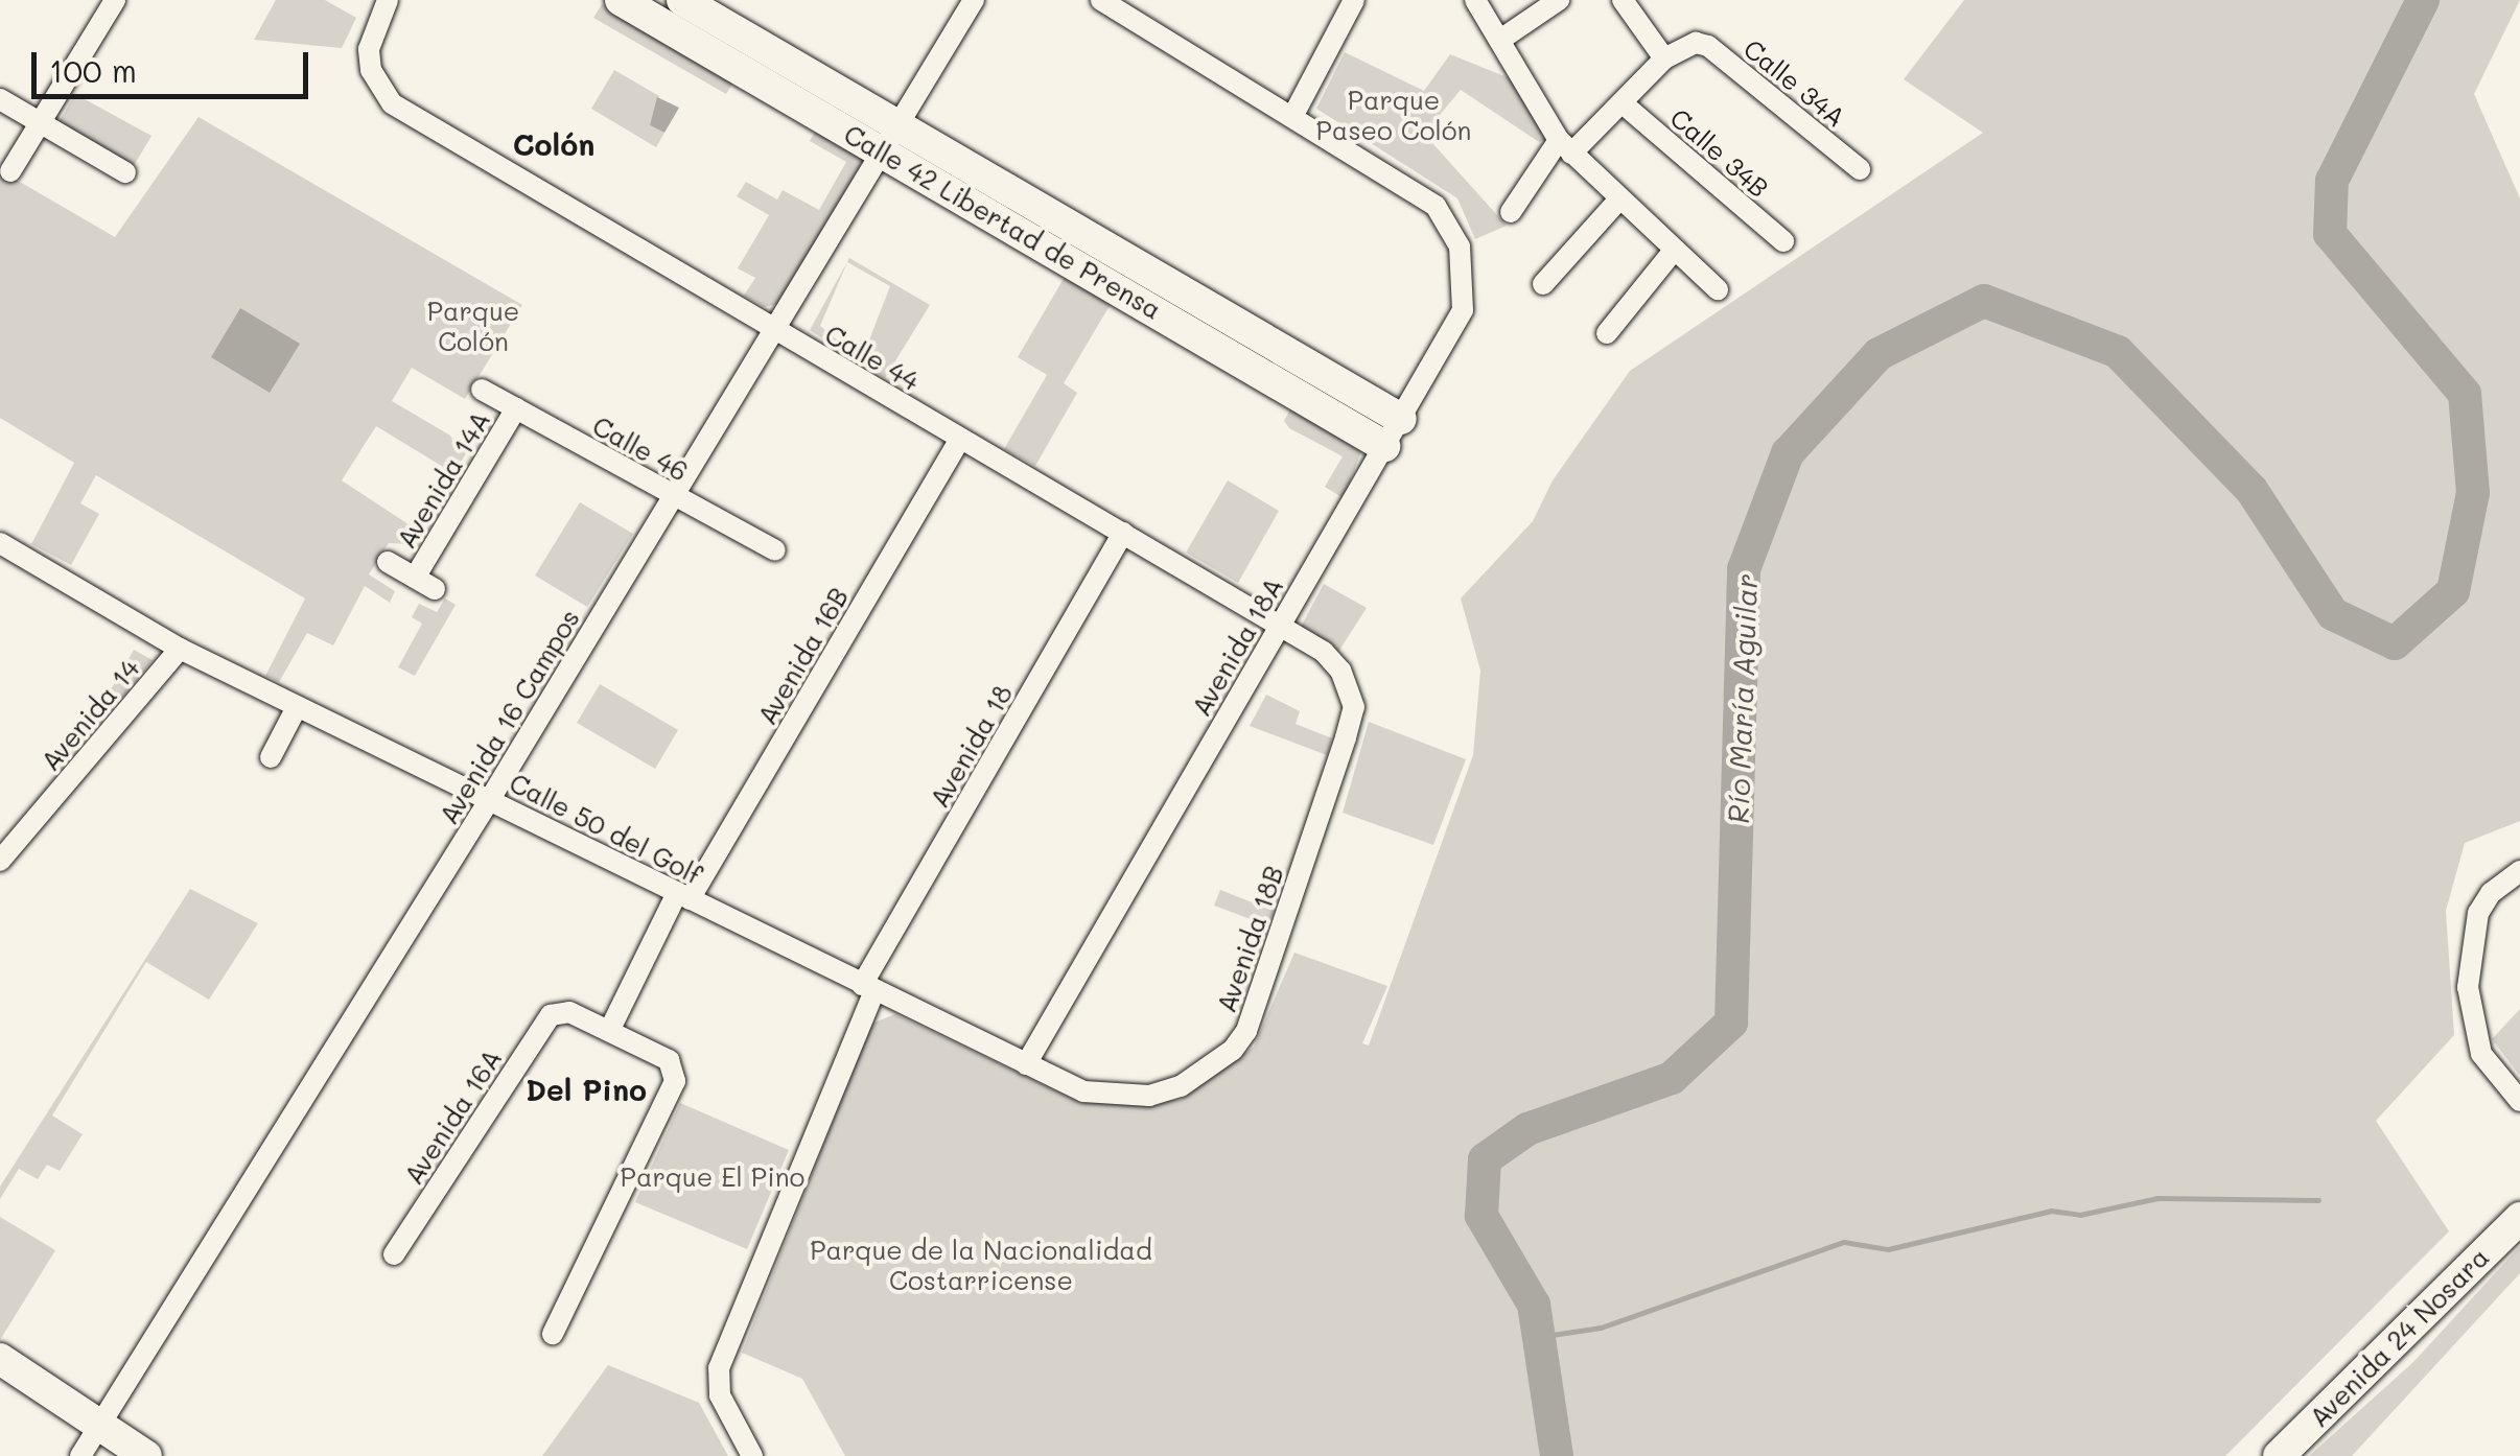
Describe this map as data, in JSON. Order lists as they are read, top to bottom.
{
  "streets": {
    "main road": ["Calle 42 Libertad de Prensa", "Avenida 24 Nosara"],
    "street": [
      "Calle 34A",
      "Calle 34B",
      "Calle 44",
      "Calle 46",
      "Avenida 14A",
      "Avenida 18A",
      "Avenida 16B",
      "Avenida 14",
      "Avenida 16 Campos",
      "Avenida 18",
      "Calle 50 del Golf",
      "Avenida 18B",
      "Avenida 16A"
    ]
  },
  "crossings": [
    ["Calle 42 Libertad de Prensa", "Avenida 18A"],
    ["Calle 42 Libertad de Prensa", "Avenida 16 Campos"],
    ["Calle 44", "Avenida 18A"],
    ["Calle 44", "Avenida 16B"],
    ["Calle 44", "Avenida 16 Campos"],
    ["Calle 44", "Avenida 18"],
    ["Calle 44", "Avenida 18B"],
    ["Calle 46", "Avenida 14A"],
    ["Calle 46", "Avenida 16 Campos"],
    ["Avenida 18A", "Calle 50 del Golf"],
    ["Avenida 18A", "Avenida 18B"],
    ["Avenida 16B", "Calle 50 del Golf"],
    ["Avenida 16B", "Avenida 16A"],
    ["Avenida 14", "Calle 50 del Golf"],
    ["Avenida 16 Campos", "Calle 50 del Golf"],
    ["Avenida 18", "Calle 50 del Golf"],
    ["Calle 50 del Golf", "Avenida 18B"]
  ],
  "districts": ["Colón", "Del Pino"],
  "water": ["Río María Aguilar"],
  "parks": [
    "Parque Paseo Colón",
    "Parque Colón",
    "Parque El Pino",
    "Parque de la Nacionalidad Costarricense"
  ],
  "scale_bar": "100 m"
}
